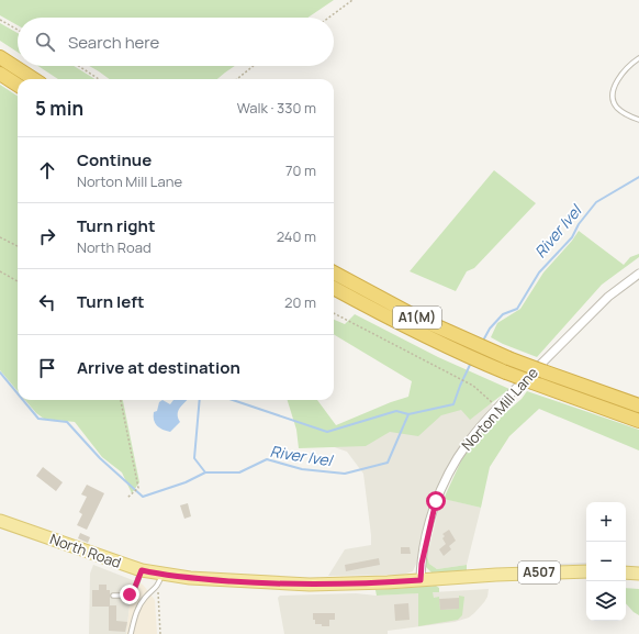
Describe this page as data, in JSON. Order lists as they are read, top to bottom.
{
  "streets": {
    "highway": ["A1(M)"],
    "main road": ["North Road", "A507"],
    "street": ["Norton Mill Lane"]
  },
  "crossings": [
    ["Norton Mill Lane", "North Road"]
  ],
  "water": ["River Ivel"],
  "page": {
    "search": "Search here",
    "heading": ["5 min", "Walk · 330 m"],
    "list": [
      ["Continue", "Norton Mill Lane", "70 m"],
      ["Turn right", "North Road", "240 m"],
      ["Turn left", "20 m"],
      "Arrive at destination"
    ],
    "map_buttons": ["+", "−"]
  }
}
